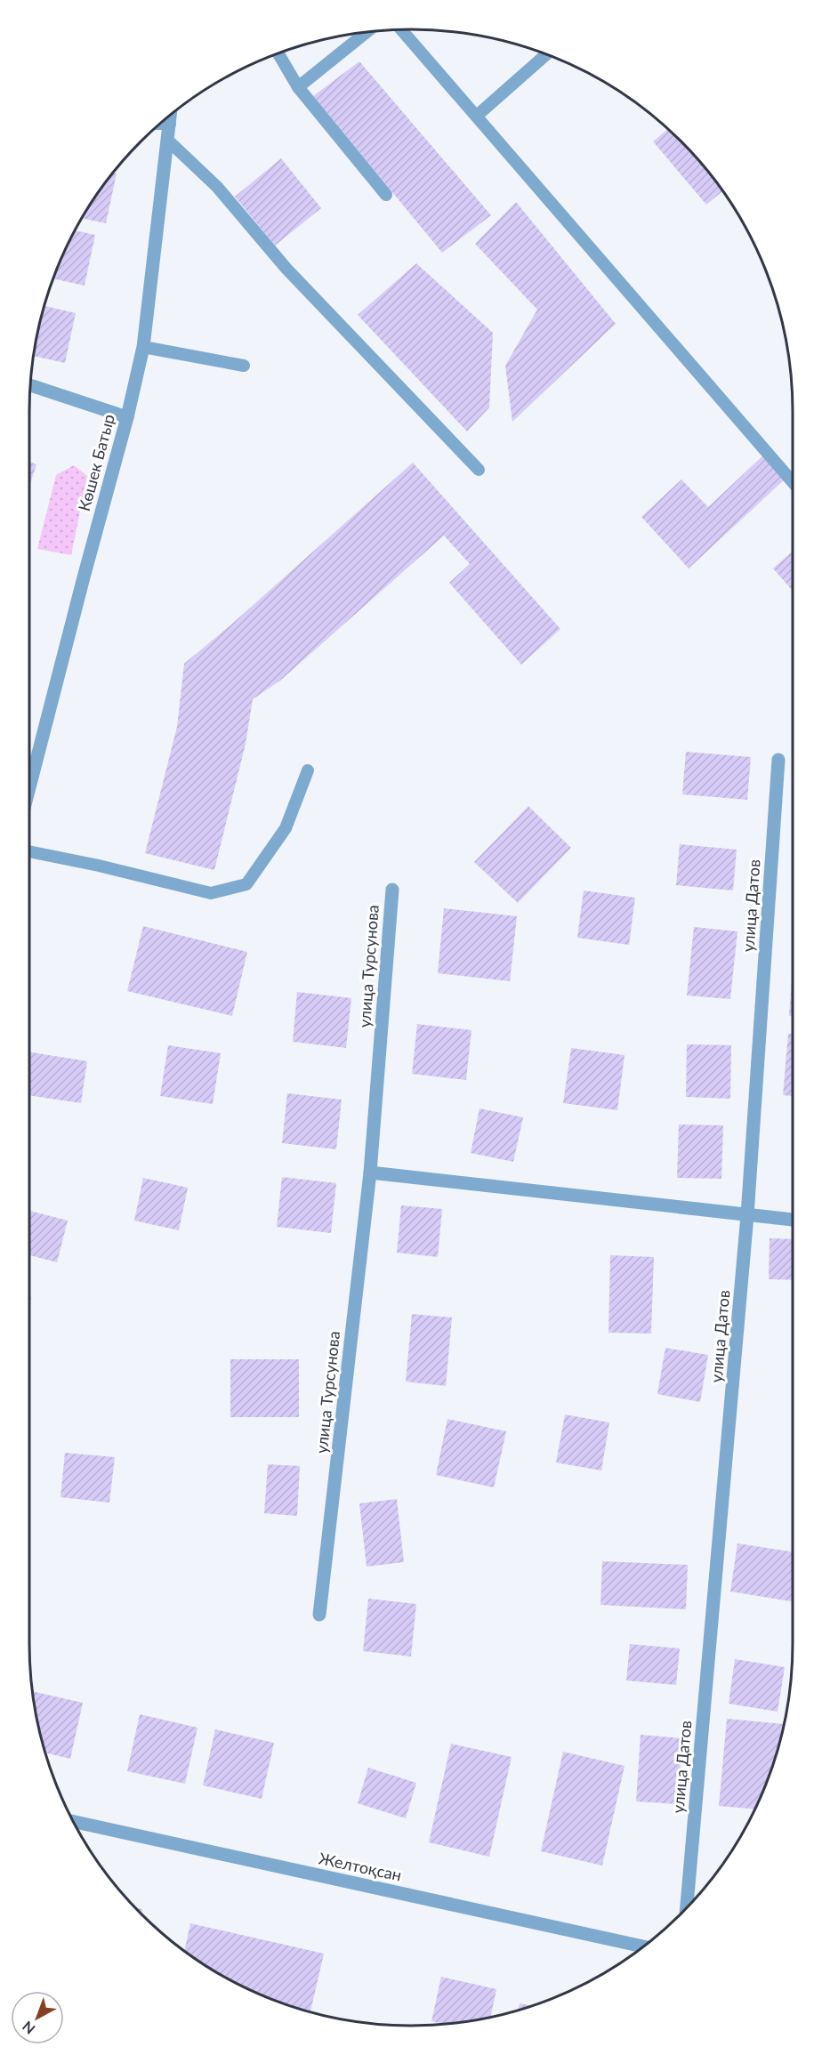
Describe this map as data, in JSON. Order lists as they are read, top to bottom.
{
  "streets": {
    "street": [
      "Көшек Батыр",
      "улица Датов",
      "улица Турсунова",
      "Желтоқсан"
    ]
  },
  "north": "bottom left"
}
